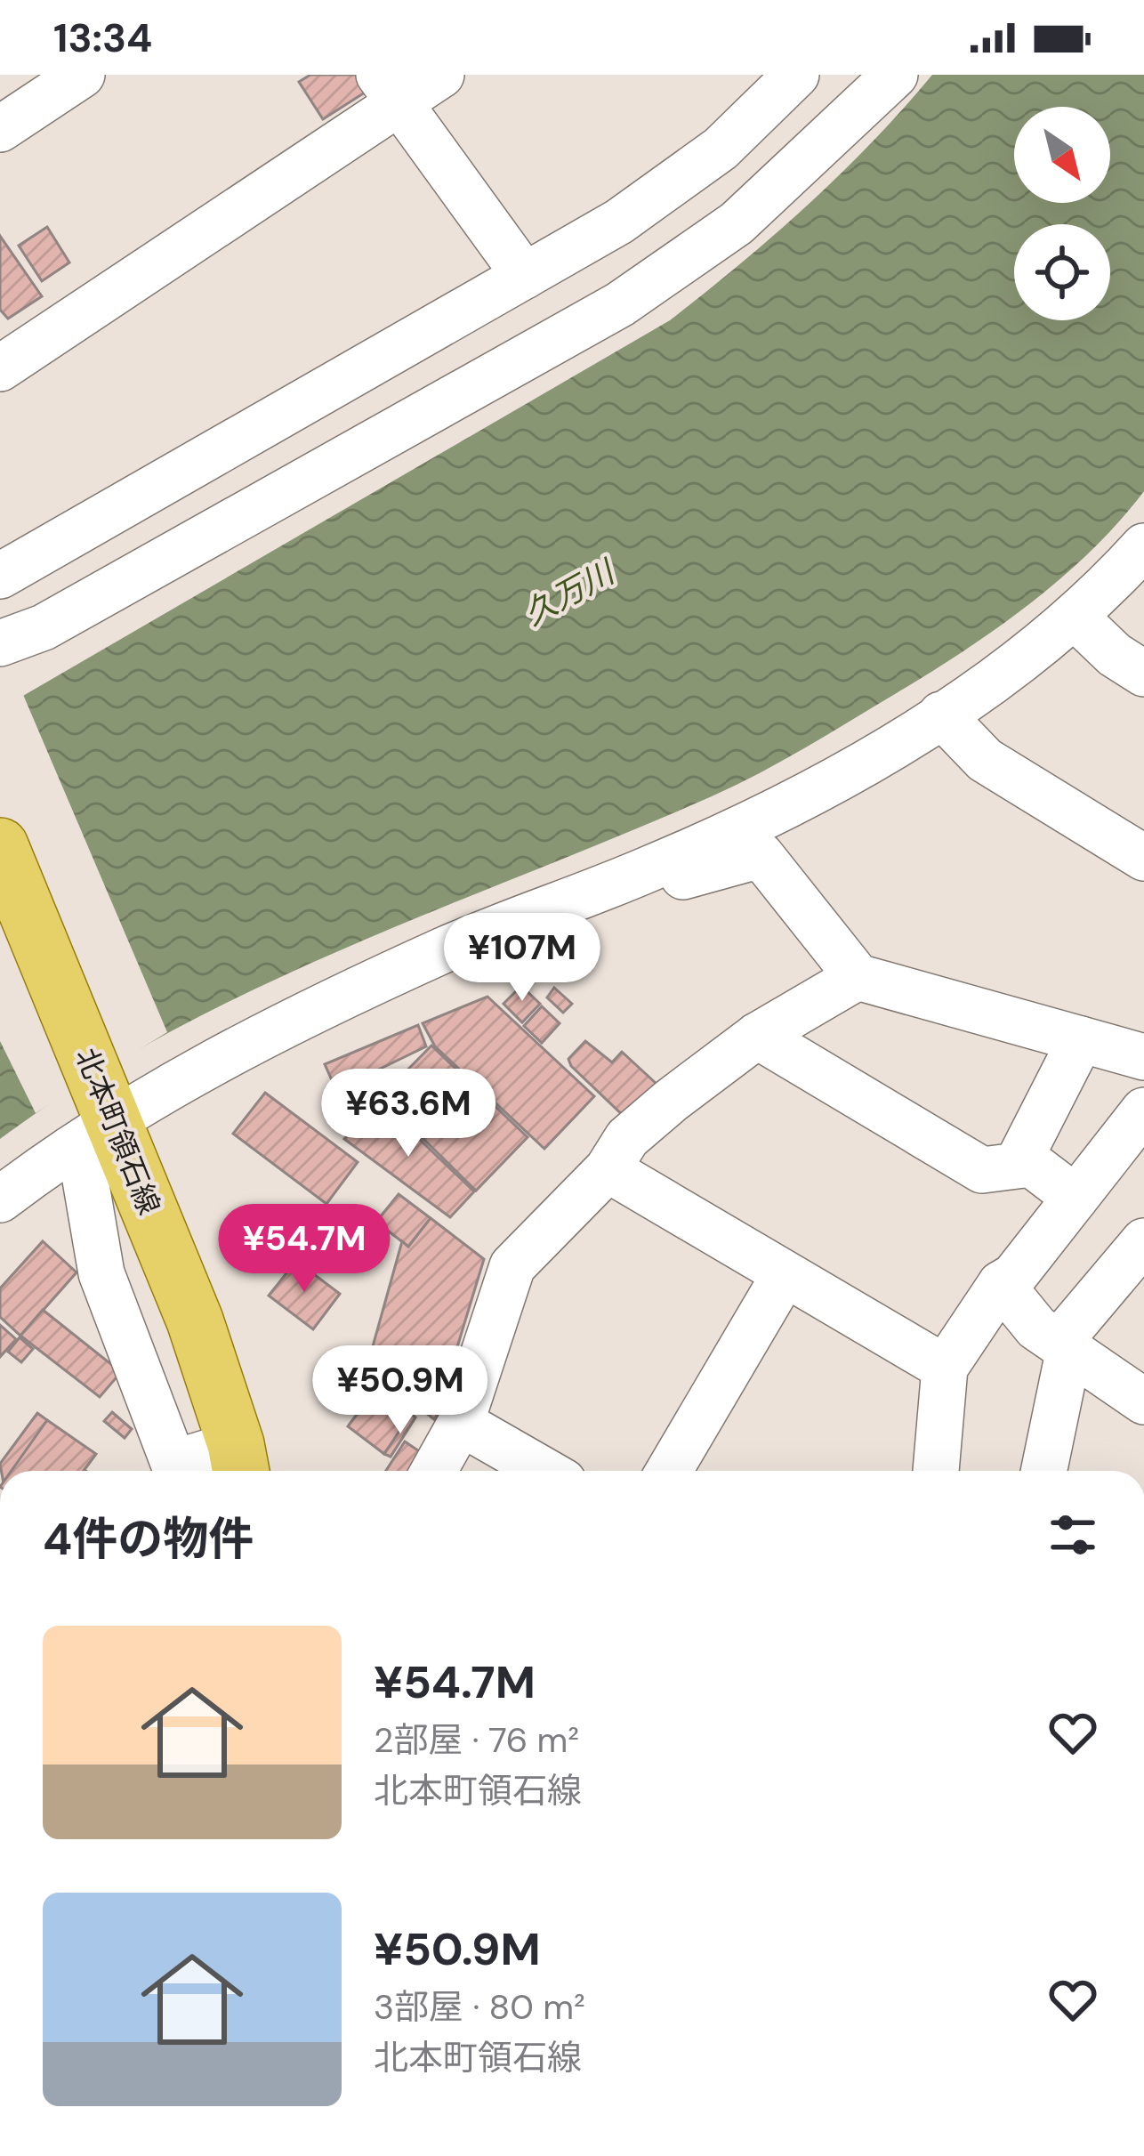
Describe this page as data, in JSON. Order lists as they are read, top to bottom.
{
  "streets": {
    "main road": ["北本町領石線"]
  },
  "water": ["久万川"],
  "north": "bottom right",
  "page": {
    "status": "13:34",
    "price": [
      "¥107M",
      "¥63.6M",
      "¥54.7M",
      "¥50.9M"
    ],
    "heading": "4件の物件",
    "list": [
      {
        "name": "¥54.7M",
        "note": "2部屋 · 76 m² · 北本町領石線"
      },
      {
        "name": "¥50.9M",
        "note": "3部屋 · 80 m² · 北本町領石線"
      }
    ]
  }
}
